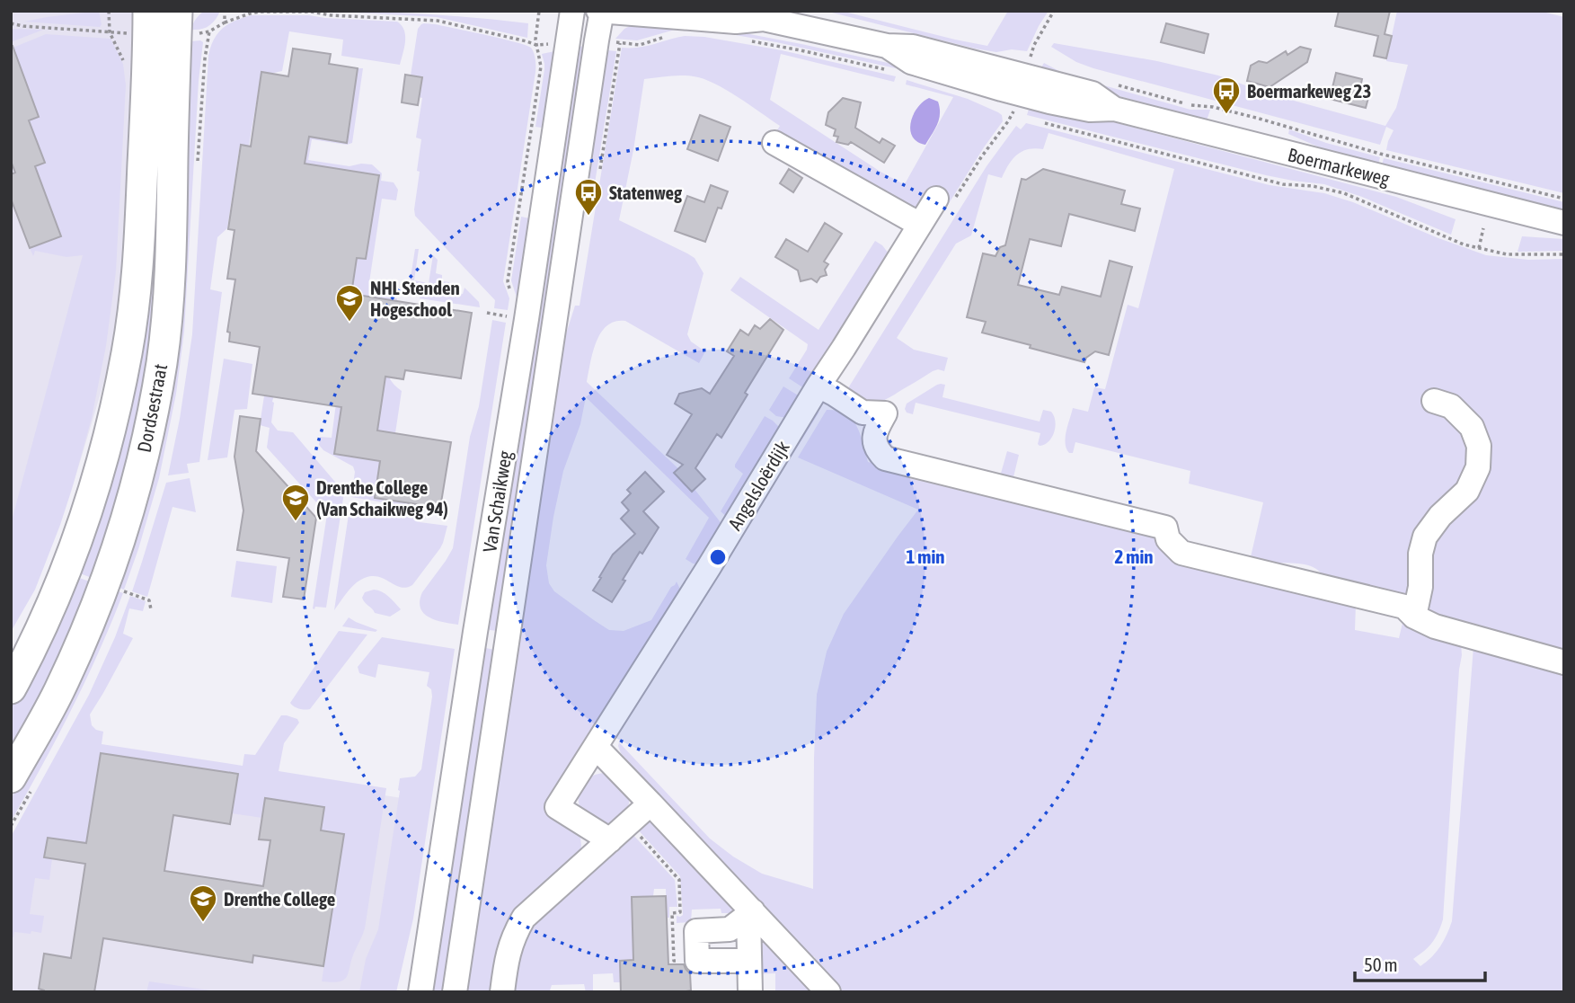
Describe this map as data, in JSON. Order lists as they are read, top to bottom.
{
  "streets": {
    "main road": ["Dordsestraat"],
    "street": ["Boermarkeweg", "Angelsloërdijk", "Van Schaikweg"]
  },
  "crossings": [
    ["Boermarkeweg", "Van Schaikweg"]
  ],
  "places": {
    "bus stop": ["Boermarkeweg 23", "Statenweg"],
    "school or university": ["NHL Stenden Hogeschool", "Drenthe College (Van Schaikweg 94)", "Drenthe College"]
  },
  "scale_bar": "50 m",
  "rings": ["1 min", "2 min"]
}
